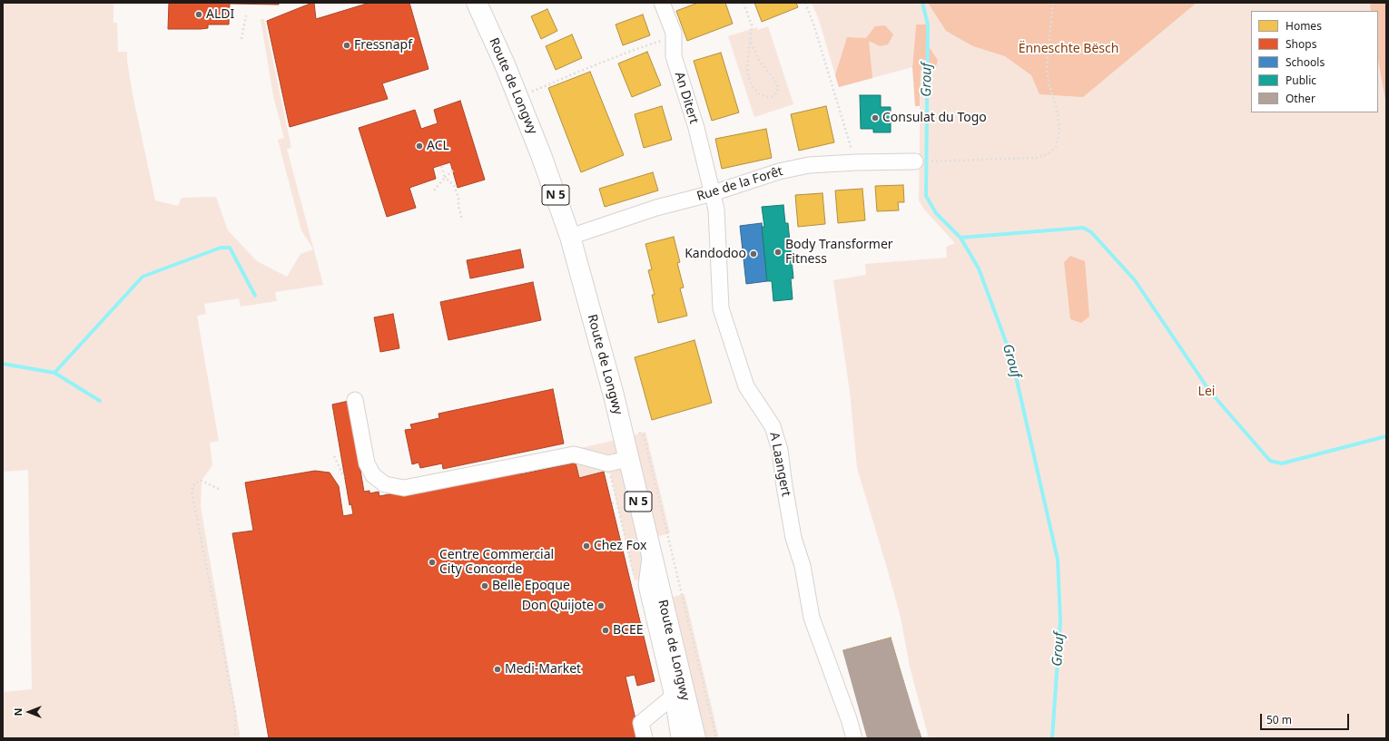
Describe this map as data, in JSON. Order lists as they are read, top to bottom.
{
  "streets": {
    "main road": ["Route de Longwy", "N 5"],
    "street": ["An Ditert", "Rue de la Forêt", "A Laangert"]
  },
  "crossings": [
    ["Route de Longwy", "Rue de la Forêt"],
    ["An Ditert", "Rue de la Forêt"],
    ["An Ditert", "A Laangert"],
    ["Rue de la Forêt", "A Laangert"]
  ],
  "water": ["Grouf"],
  "parks": ["Ënneschte Bësch", "Lei"],
  "places": [
    "ALDI",
    "Fressnapf",
    "Consulat du Togo",
    "ACL",
    "Body Transformer Fitness",
    "Kandodoo",
    "Chez Fox",
    "Centre Commercial City Concorde",
    "Belle Epoque",
    "Don Quijote",
    "BCEE",
    "Medi-Market"
  ],
  "legend": [
    "Homes",
    "Shops",
    "Schools",
    "Public",
    "Other"
  ],
  "scale_bar": "50 m",
  "north": "left"
}
